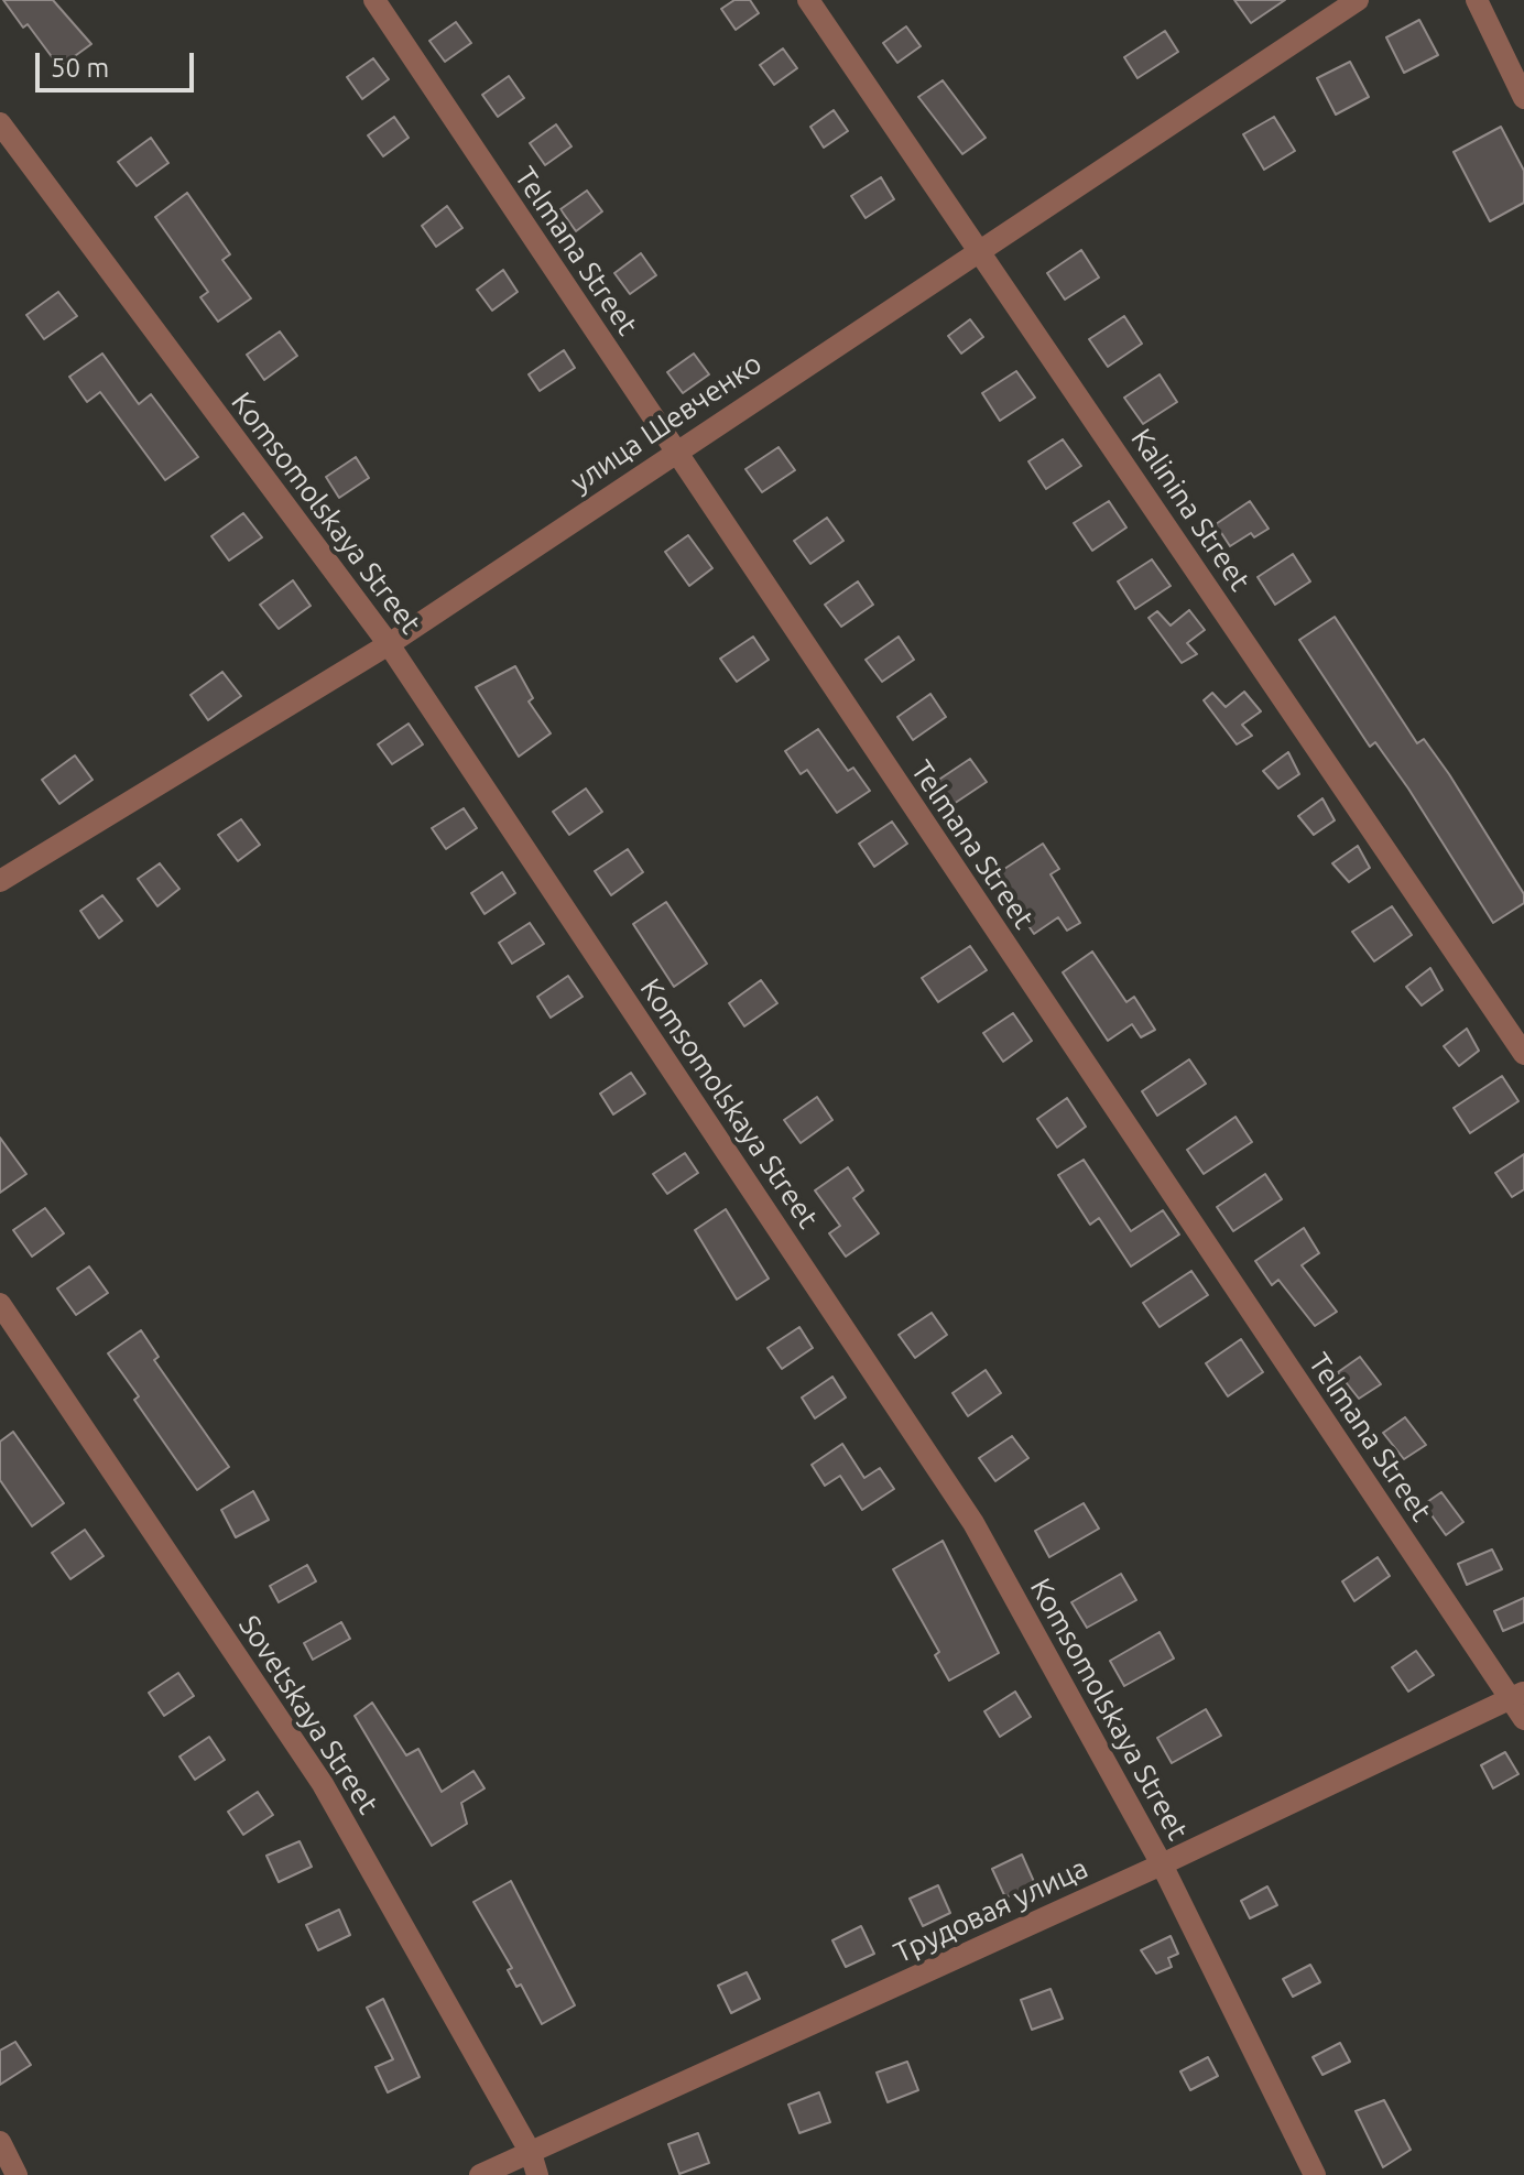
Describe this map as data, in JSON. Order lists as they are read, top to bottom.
{
  "streets": {
    "street": [
      "Telmana Street",
      "улица Шевченко",
      "Kalinina Street",
      "Komsomolskaya Street",
      "Sovetskaya Street",
      "Трудовая улица"
    ]
  },
  "crossings": [
    ["Telmana Street", "улица Шевченко"],
    ["Telmana Street", "Трудовая улица"],
    ["улица Шевченко", "Kalinina Street"],
    ["улица Шевченко", "Komsomolskaya Street"],
    ["Komsomolskaya Street", "Трудовая улица"],
    ["Sovetskaya Street", "Трудовая улица"]
  ],
  "scale_bar": "50 m"
}
